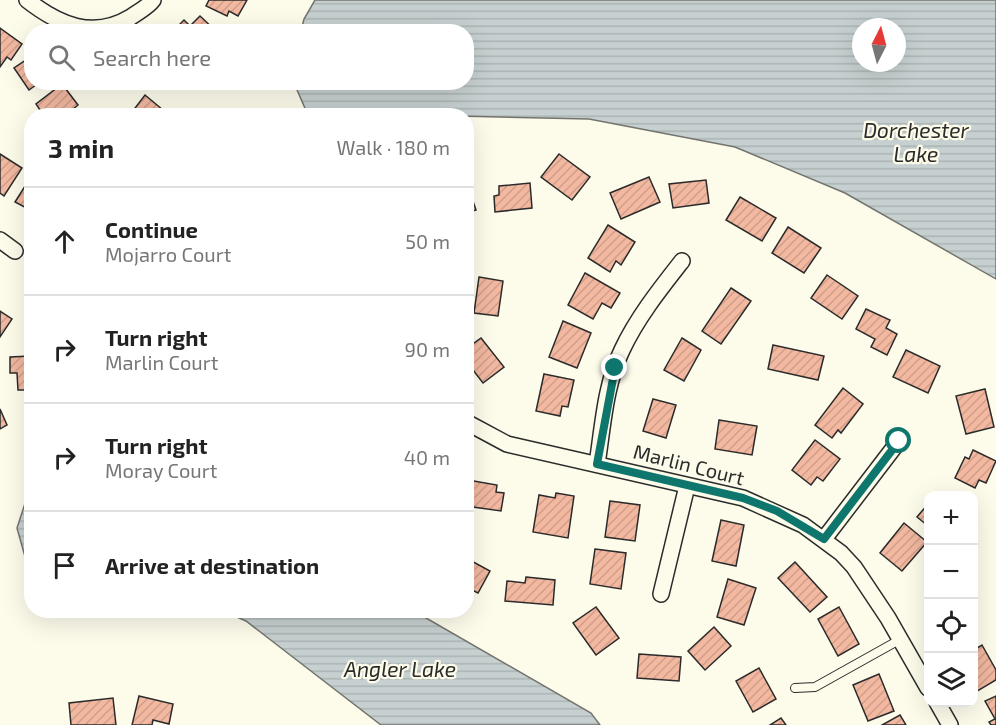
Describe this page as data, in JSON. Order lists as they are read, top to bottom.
{
  "streets": {
    "street": ["Marlin Court"]
  },
  "water": ["Dorchester Lake", "Angler Lake"],
  "north": "top",
  "page": {
    "search": "Search here",
    "heading": ["3 min", "Walk · 180 m"],
    "list": [
      ["Continue", "Mojarro Court", "50 m"],
      ["Turn right", "Marlin Court", "90 m"],
      ["Turn right", "Moray Court", "40 m"],
      "Arrive at destination"
    ],
    "map_buttons": ["+", "−"]
  }
}
